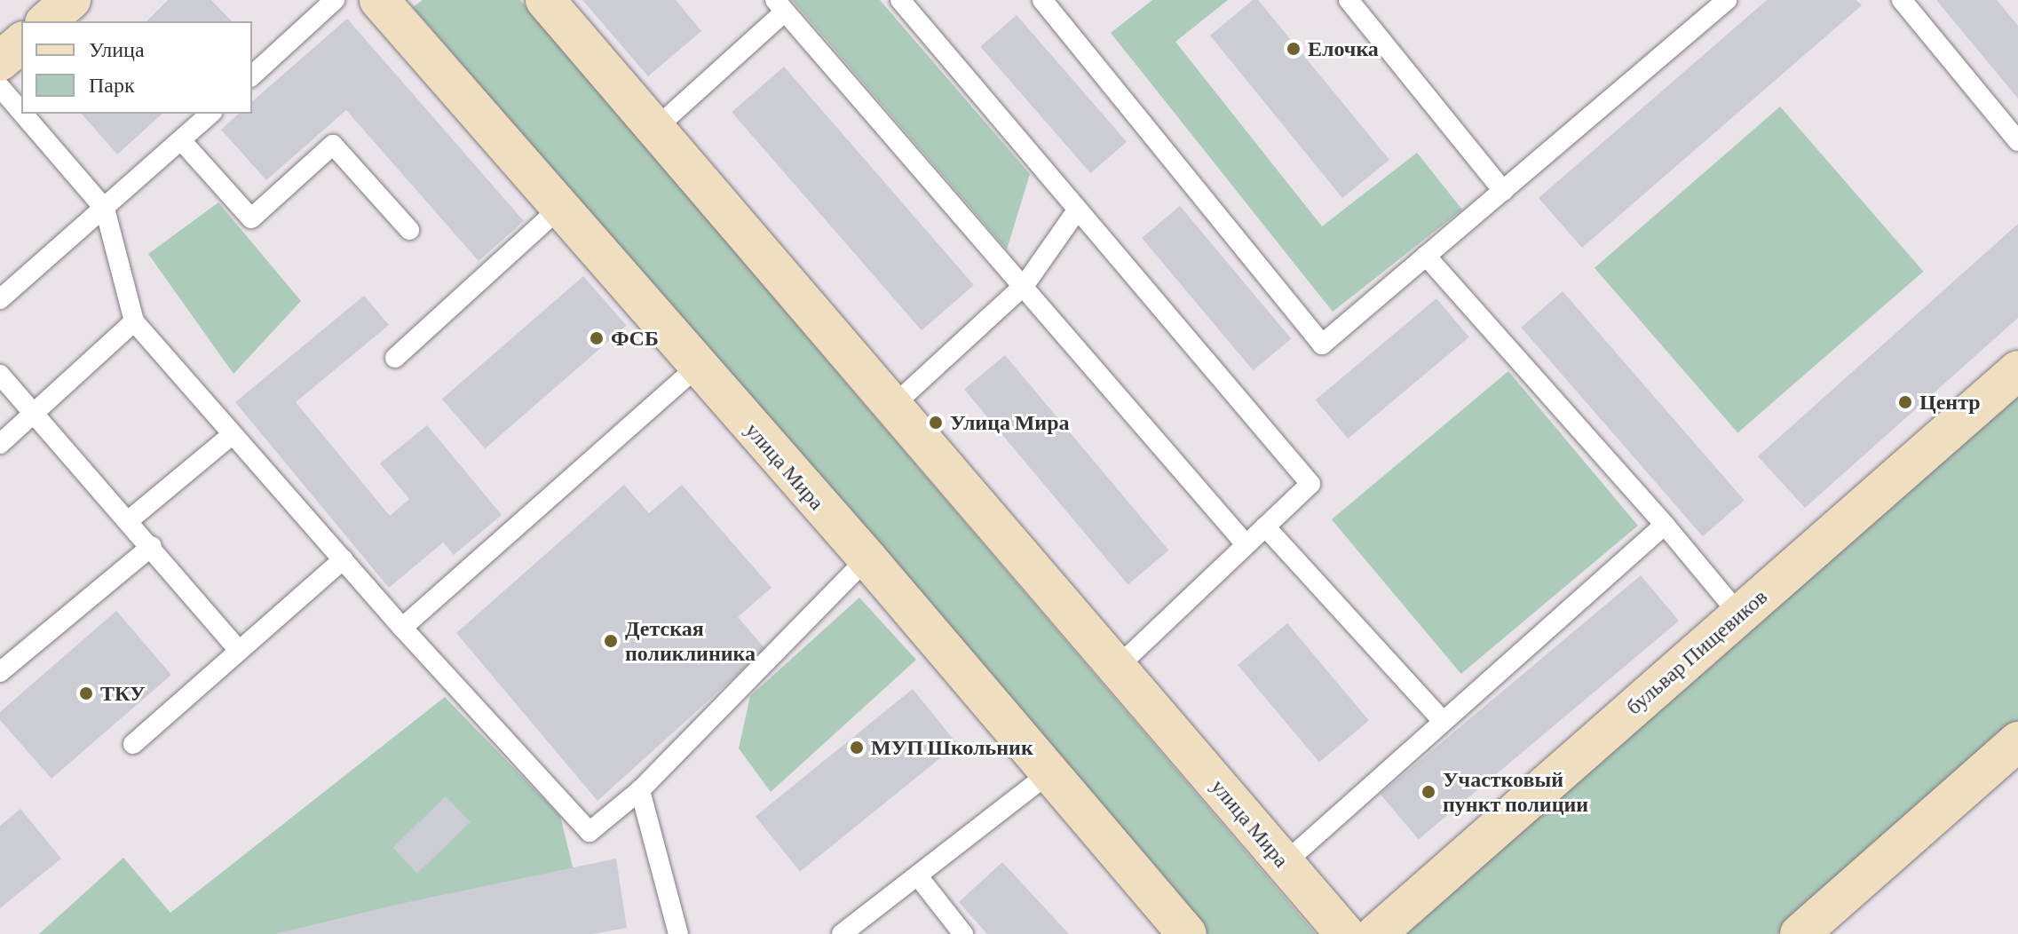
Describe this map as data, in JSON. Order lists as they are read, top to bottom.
{
  "streets": {
    "main road": ["улица Мира", "бульвар Пищевиков"]
  },
  "places": [
    "Елочка",
    "ФСБ",
    "Центр",
    "Улица Мира",
    "Детская поликлиника",
    "ТКУ",
    "МУП Школьник",
    "Участковый пункт полиции"
  ],
  "legend": ["Улица", "Парк"]
}
